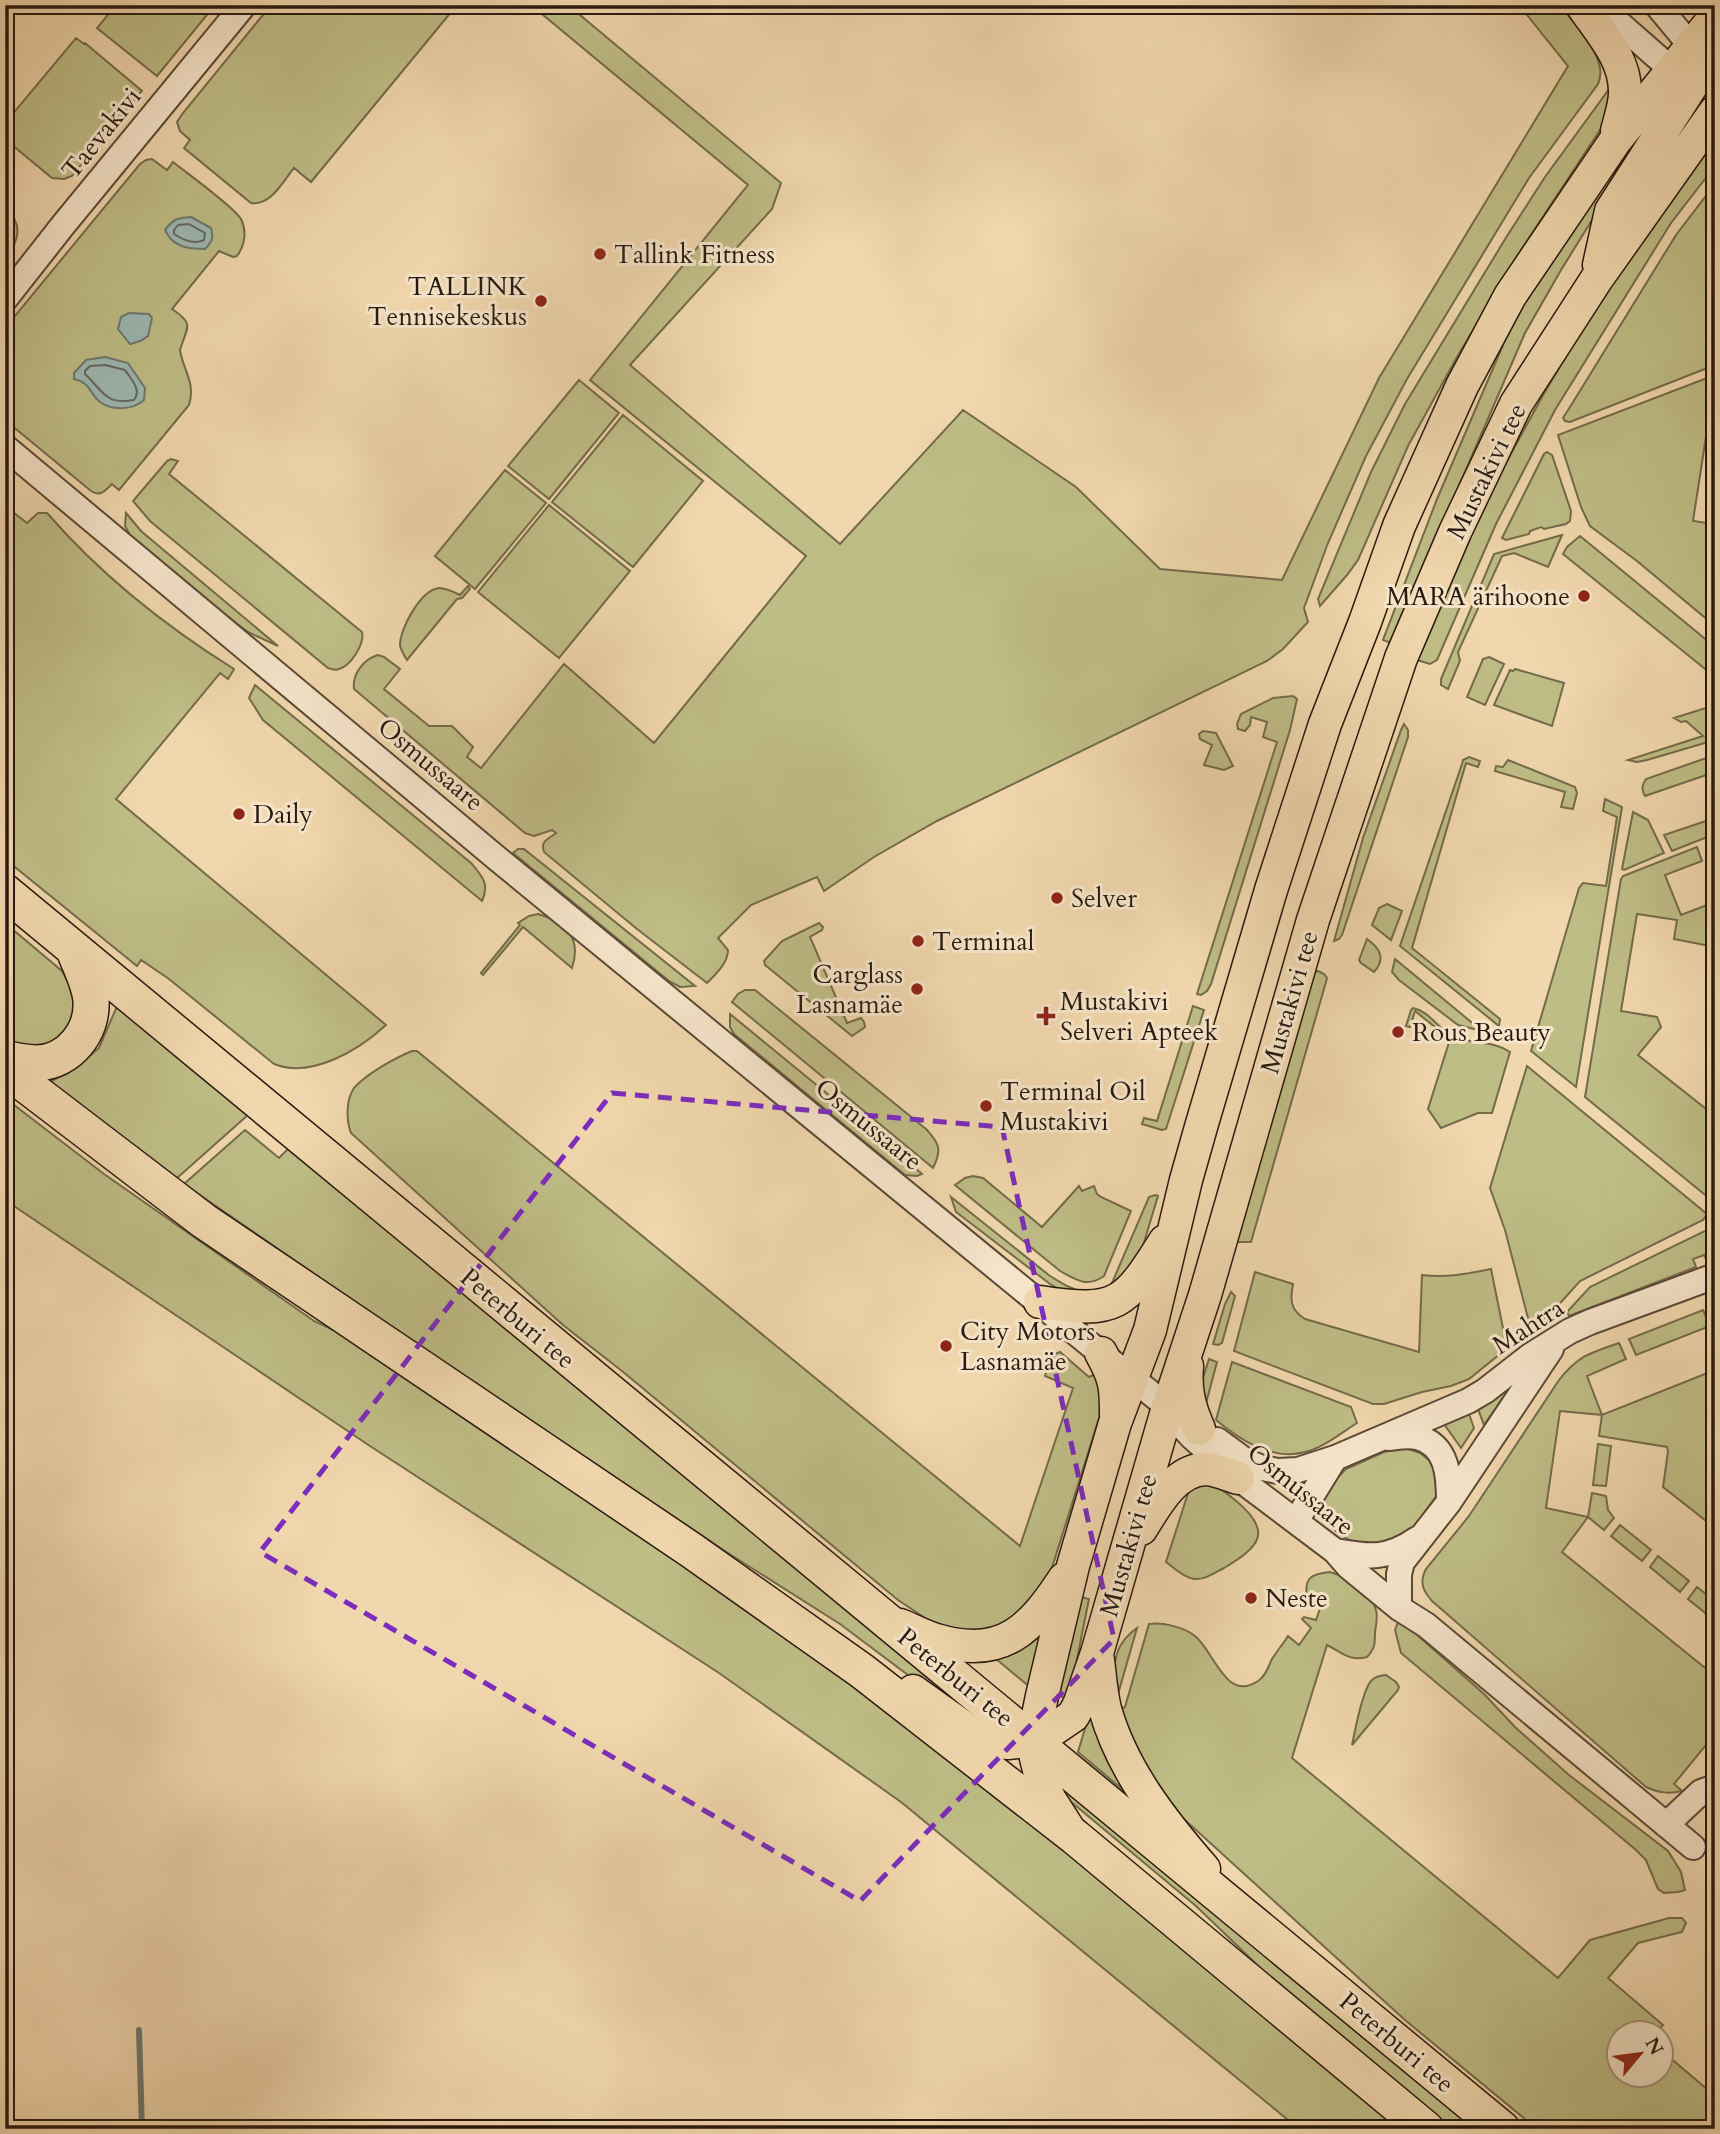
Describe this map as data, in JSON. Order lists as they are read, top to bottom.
{
  "streets": {
    "highway": ["Peterburi tee"],
    "main road": ["Mustakivi tee"],
    "street": ["Taevakivi", "Osmussaare", "Mahtra"]
  },
  "crossings": [
    ["Mustakivi tee", "Osmussaare"],
    ["Mustakivi tee", "Peterburi tee"],
    ["Osmussaare", "Mahtra"]
  ],
  "places": {
    "other": [
      "Tallink Fitness",
      "TALLINK Tennisekeskus",
      "MARA ärihoone",
      "Daily",
      "Selver",
      "Terminal",
      "Carglass Lasnamäe",
      "Rous Beauty",
      "Terminal Oil Mustakivi",
      "City Motors Lasnamäe",
      "Neste"
    ],
    "health": ["Mustakivi Selveri Apteek"]
  },
  "north": "top right"
}
